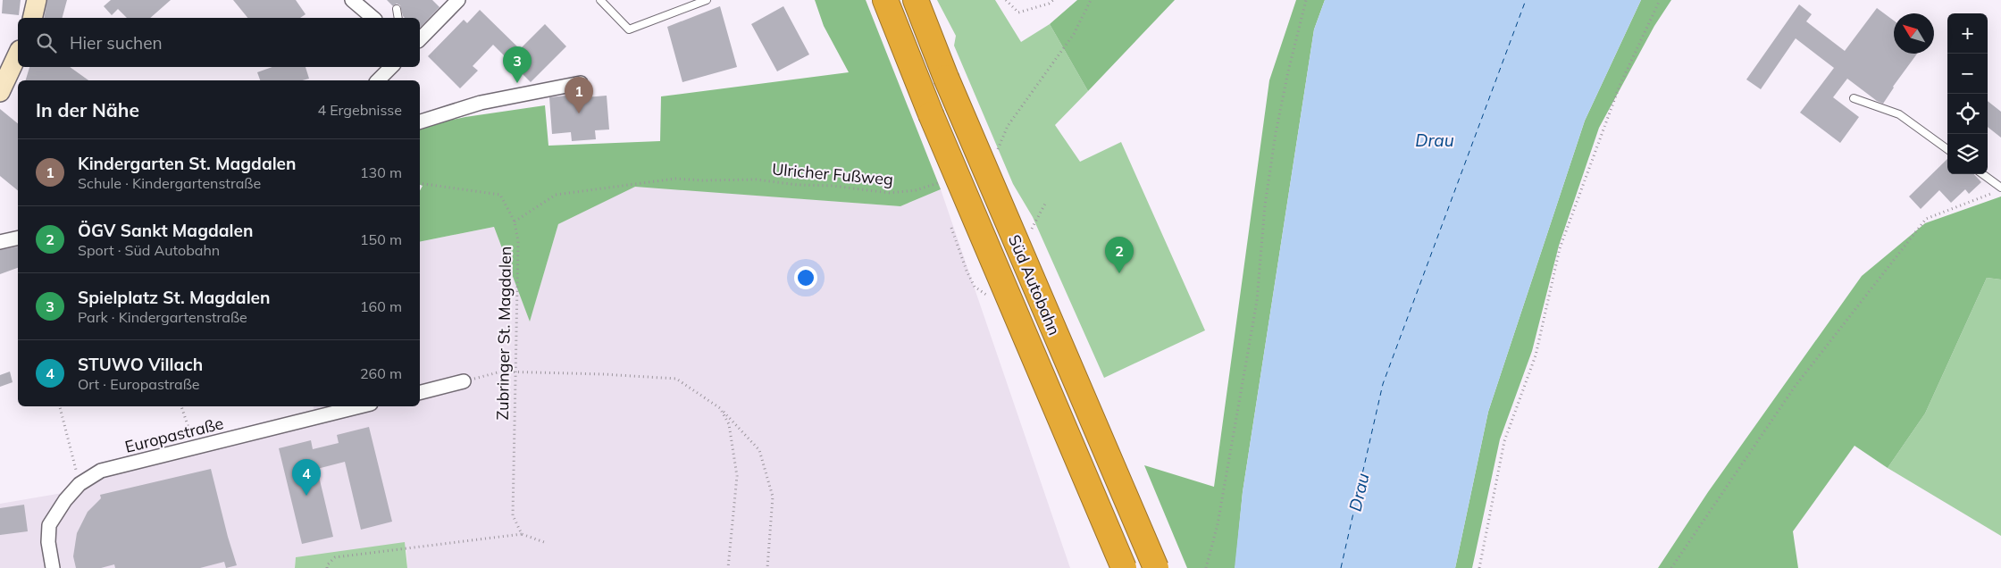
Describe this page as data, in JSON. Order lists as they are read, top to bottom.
{
  "streets": {
    "highway": ["Süd Autobahn"],
    "street": ["Europastraße"],
    "path": ["Ulricher Fußweg", "Zubringer St. Magdalen"]
  },
  "crossings": [
    ["Ulricher Fußweg", "Zubringer St. Magdalen"]
  ],
  "water": ["Drau"],
  "north": "top left",
  "page": {
    "map_buttons": ["+", "−"],
    "search": "Hier suchen",
    "pins": [
      "3",
      "1",
      "2",
      "4"
    ],
    "heading": ["In der Nähe", "4 Ergebnisse"],
    "list": [
      {
        "mark": "1",
        "name": "Kindergarten St. Magdalen",
        "note": "Schule · Kindergartenstraße",
        "value": "130 m"
      },
      {
        "mark": "2",
        "name": "ÖGV Sankt Magdalen",
        "note": "Sport · Süd Autobahn",
        "value": "150 m"
      },
      {
        "mark": "3",
        "name": "Spielplatz St. Magdalen",
        "note": "Park · Kindergartenstraße",
        "value": "160 m"
      },
      {
        "mark": "4",
        "name": "STUWO Villach",
        "note": "Ort · Europastraße",
        "value": "260 m"
      }
    ]
  }
}
